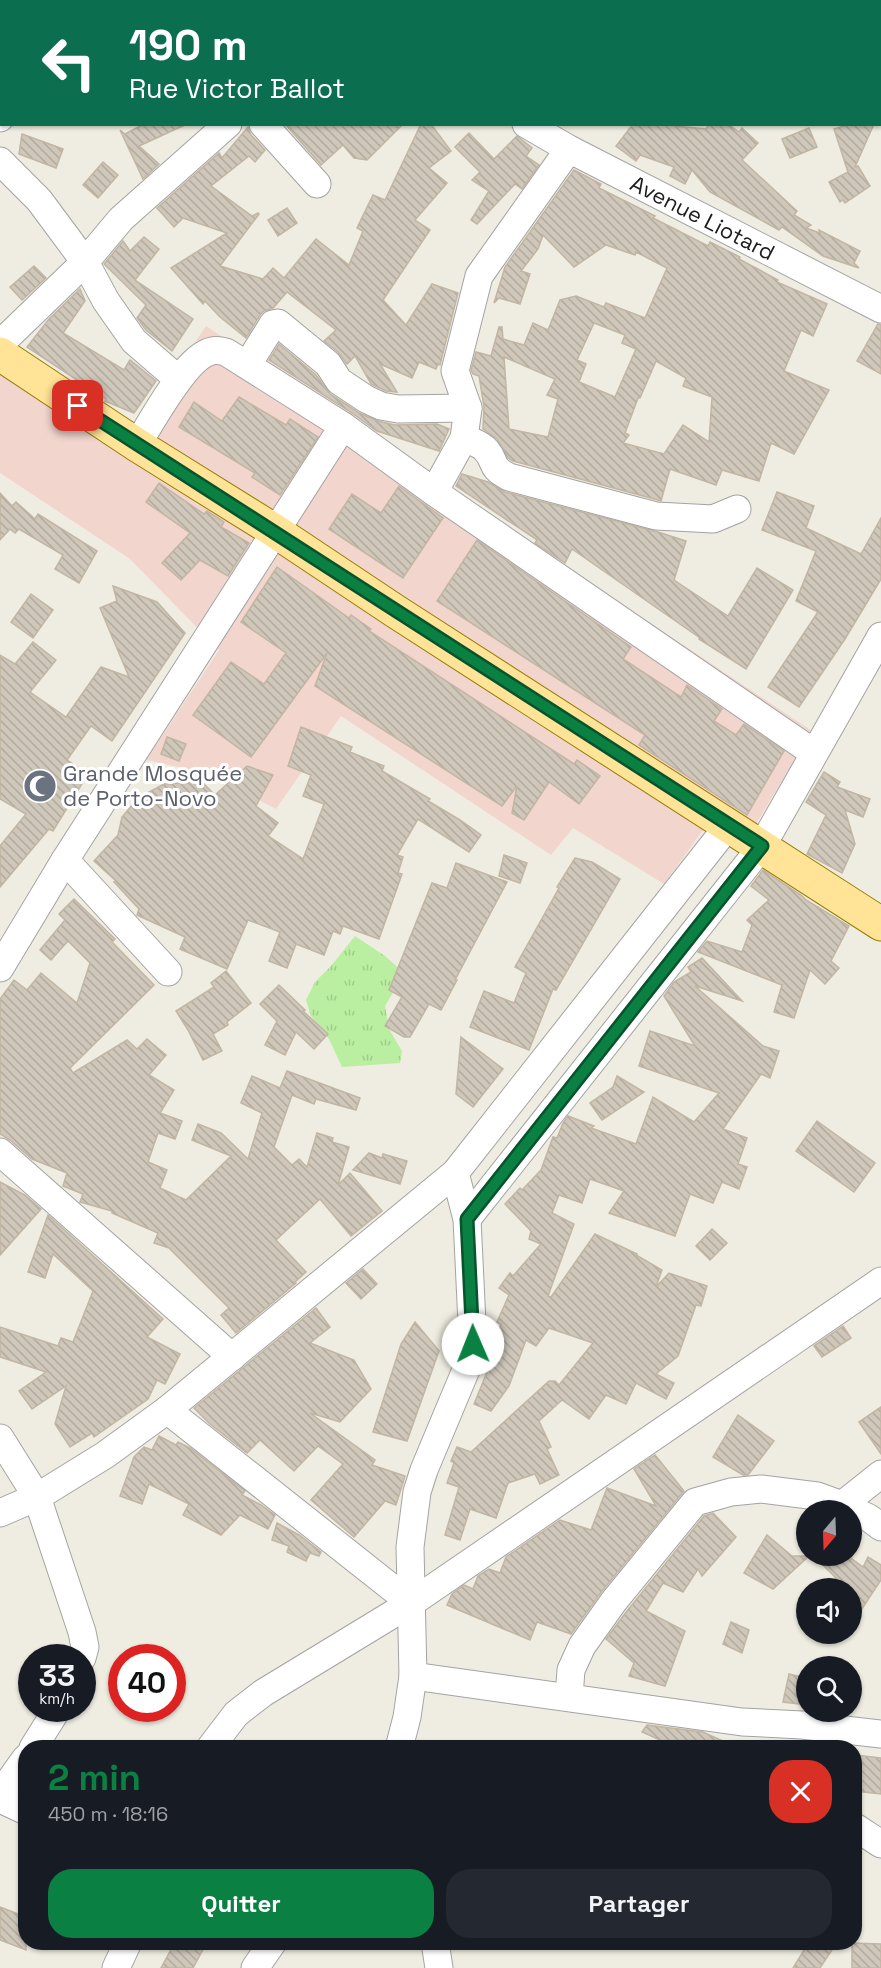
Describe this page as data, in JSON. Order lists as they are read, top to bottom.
{
  "streets": {
    "street": ["Avenue Liotard"]
  },
  "places": {
    "mosque": ["Grande Mosquée de Porto-Novo"]
  },
  "north": "bottom",
  "page": {
    "turn": ["190 m", "Rue Victor Ballot"],
    "speed": "33 km/h",
    "limit": "40",
    "heading": ["2 min", "450 m · 18:16"],
    "buttons": ["Quitter", "Partager"]
  }
}
